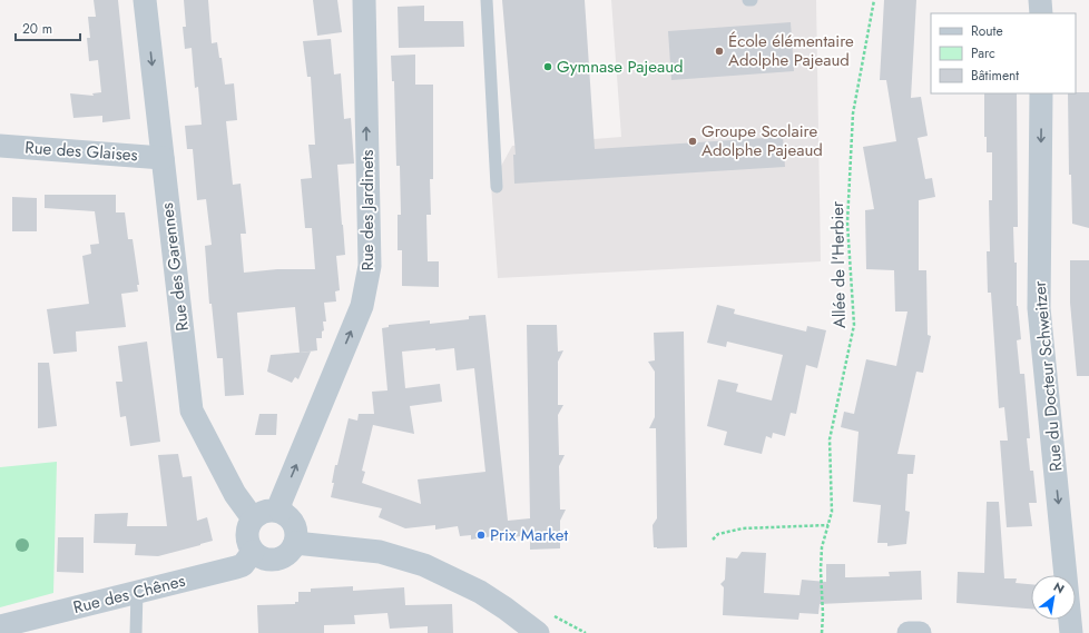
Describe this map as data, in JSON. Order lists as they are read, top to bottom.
{
  "streets": {
    "street": [
      "Rue des Glaises",
      "Rue des Jardinets",
      "Rue des Garennes",
      "Rue du Docteur Schweitzer",
      "Rue des Chênes"
    ],
    "path": ["Allée de l'Herbier"]
  },
  "crossings": [
    ["Rue des Glaises", "Rue des Garennes"],
    ["Rue des Jardinets", "Rue des Garennes"],
    ["Rue des Jardinets", "Rue des Chênes"],
    ["Rue des Garennes", "Rue des Chênes"]
  ],
  "one_way": ["Rue des Jardinets", "Rue du Docteur Schweitzer"],
  "places": [
    "École élémentaire Adolphe Pajeaud",
    "Gymnase Pajeaud",
    "Groupe Scolaire Adolphe Pajeaud",
    "Prix Market"
  ],
  "legend": ["Route", "Parc", "Bâtiment"],
  "scale_bar": "20 m",
  "north": "top right"
}
